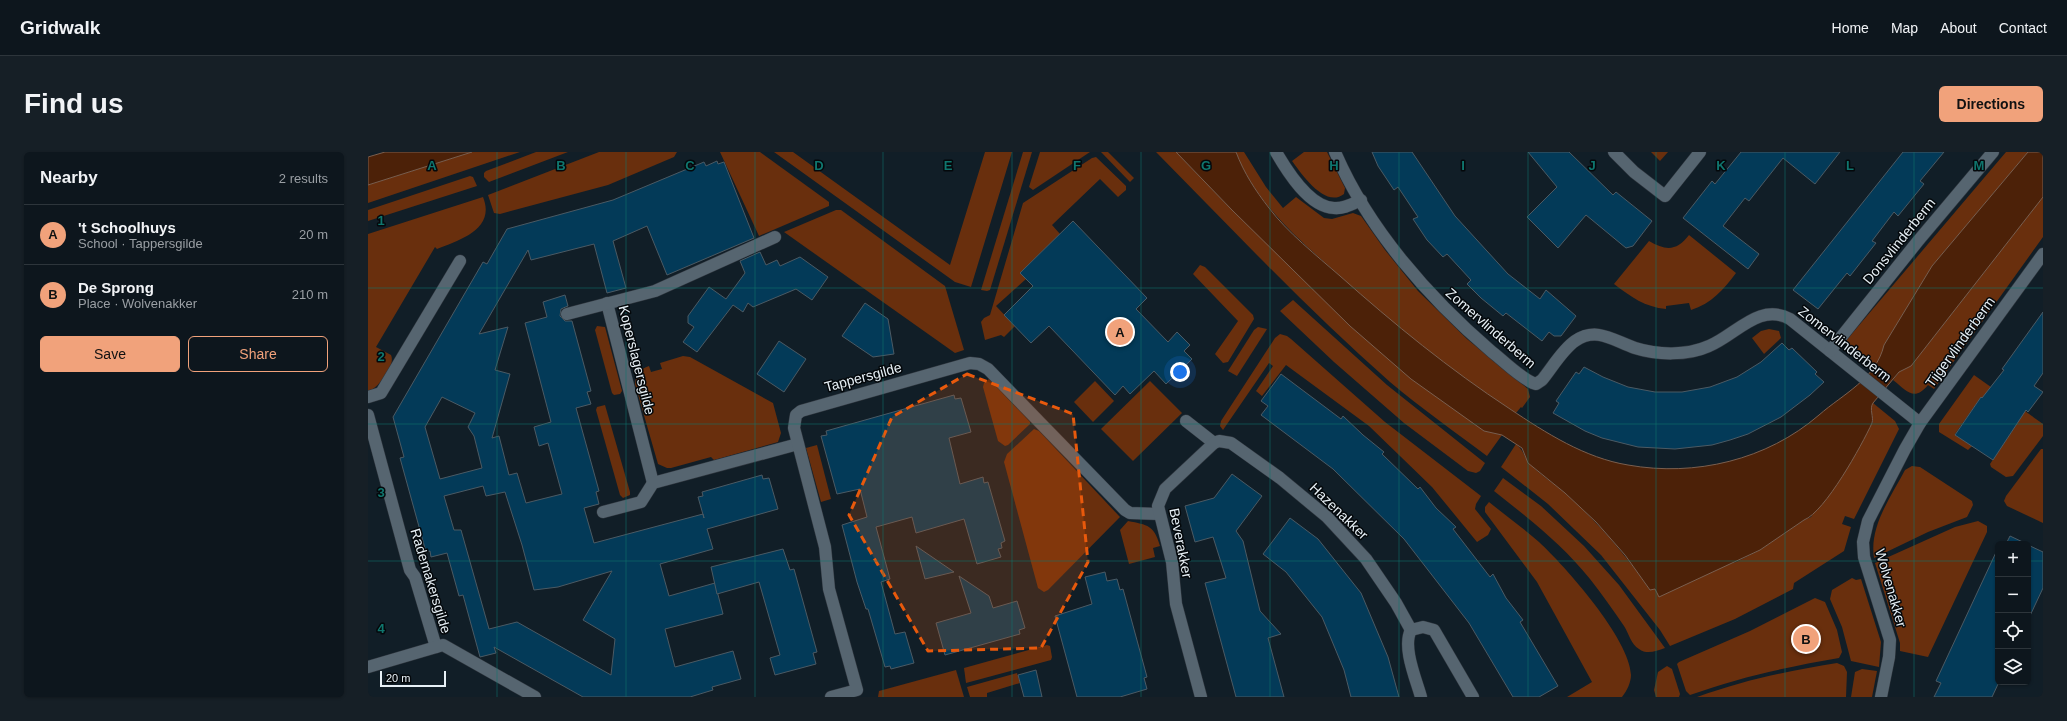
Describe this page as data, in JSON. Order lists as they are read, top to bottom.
{
  "streets": {
    "street": [
      "Donsvlinderberm",
      "Zomervlinderberm",
      "Tijgervlinderberm",
      "Koperslagersgilde",
      "Tappersgilde",
      "Hazenakker",
      "Beverakker",
      "Rademakersgilde",
      "Wolvenakker"
    ]
  },
  "crossings": [
    ["Donsvlinderberm", "Zomervlinderberm"],
    ["Zomervlinderberm", "Tijgervlinderberm"],
    ["Tijgervlinderberm", "Wolvenakker"],
    ["Tappersgilde", "Beverakker"],
    ["Hazenakker", "Beverakker"]
  ],
  "scale_bar": "20 m",
  "page": {
    "header": "Gridwalk",
    "nav": [
      "Home",
      "Map",
      "About",
      "Contact"
    ],
    "buttons": [
      "Directions",
      ["Save", "Share"]
    ],
    "title": "Find us",
    "heading": ["Nearby", "2 results"],
    "list": [
      {
        "mark": "A",
        "name": "'t Schoolhuys",
        "note": "School · Tappersgilde",
        "value": "20 m"
      },
      {
        "mark": "B",
        "name": "De Sprong",
        "note": "Place · Wolvenakker",
        "value": "210 m"
      }
    ],
    "pins": ["A", "B"],
    "map_buttons": ["+", "−"],
    "scale": "20 m"
  },
  "grid": {
    "columns": [
      "A",
      "B",
      "C",
      "D",
      "E",
      "F",
      "G",
      "H",
      "I",
      "J",
      "K",
      "L",
      "M"
    ],
    "rows": [
      "1",
      "2",
      "3",
      "4"
    ]
  }
}
